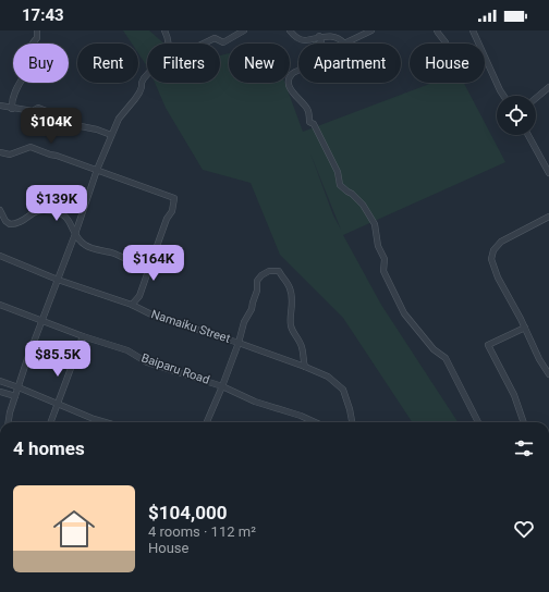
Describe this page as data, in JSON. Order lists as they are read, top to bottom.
{
  "streets": {
    "street": ["Namaiku Street", "Baiparu Road"]
  },
  "page": {
    "status": "17:43",
    "chip": [
      "Buy",
      "Rent",
      "Filters",
      "New",
      "Apartment",
      "House"
    ],
    "price": [
      "$104K",
      "$139K",
      "$164K",
      "$85.5K"
    ],
    "heading": "4 homes",
    "list": [
      {
        "name": "$104,000",
        "note": "4 rooms · 112 m² · House"
      }
    ]
  }
}
